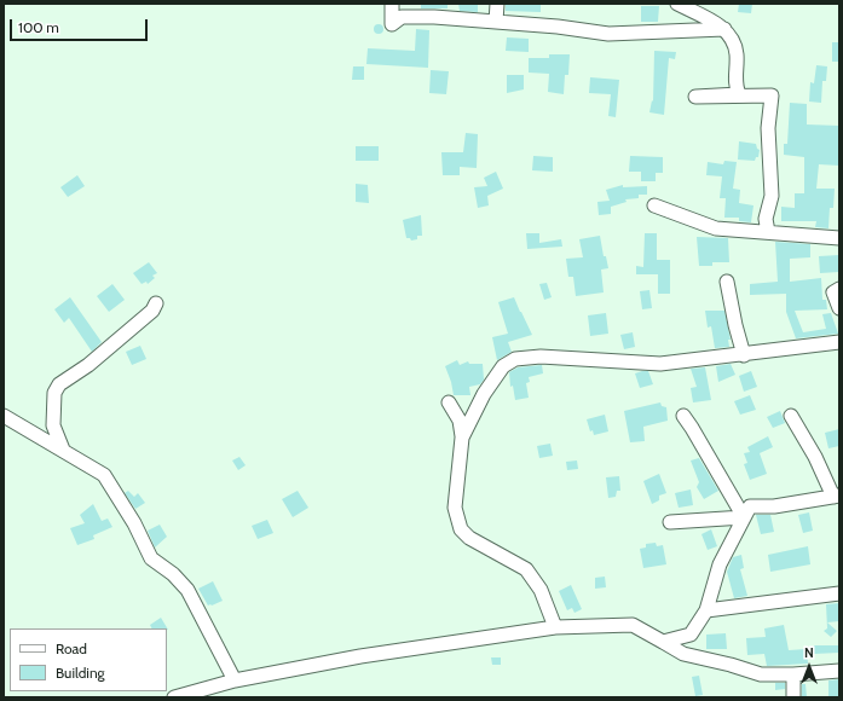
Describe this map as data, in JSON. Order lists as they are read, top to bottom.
{
  "legend": ["Road", "Building"],
  "scale_bar": "100 m",
  "north": "top"
}
